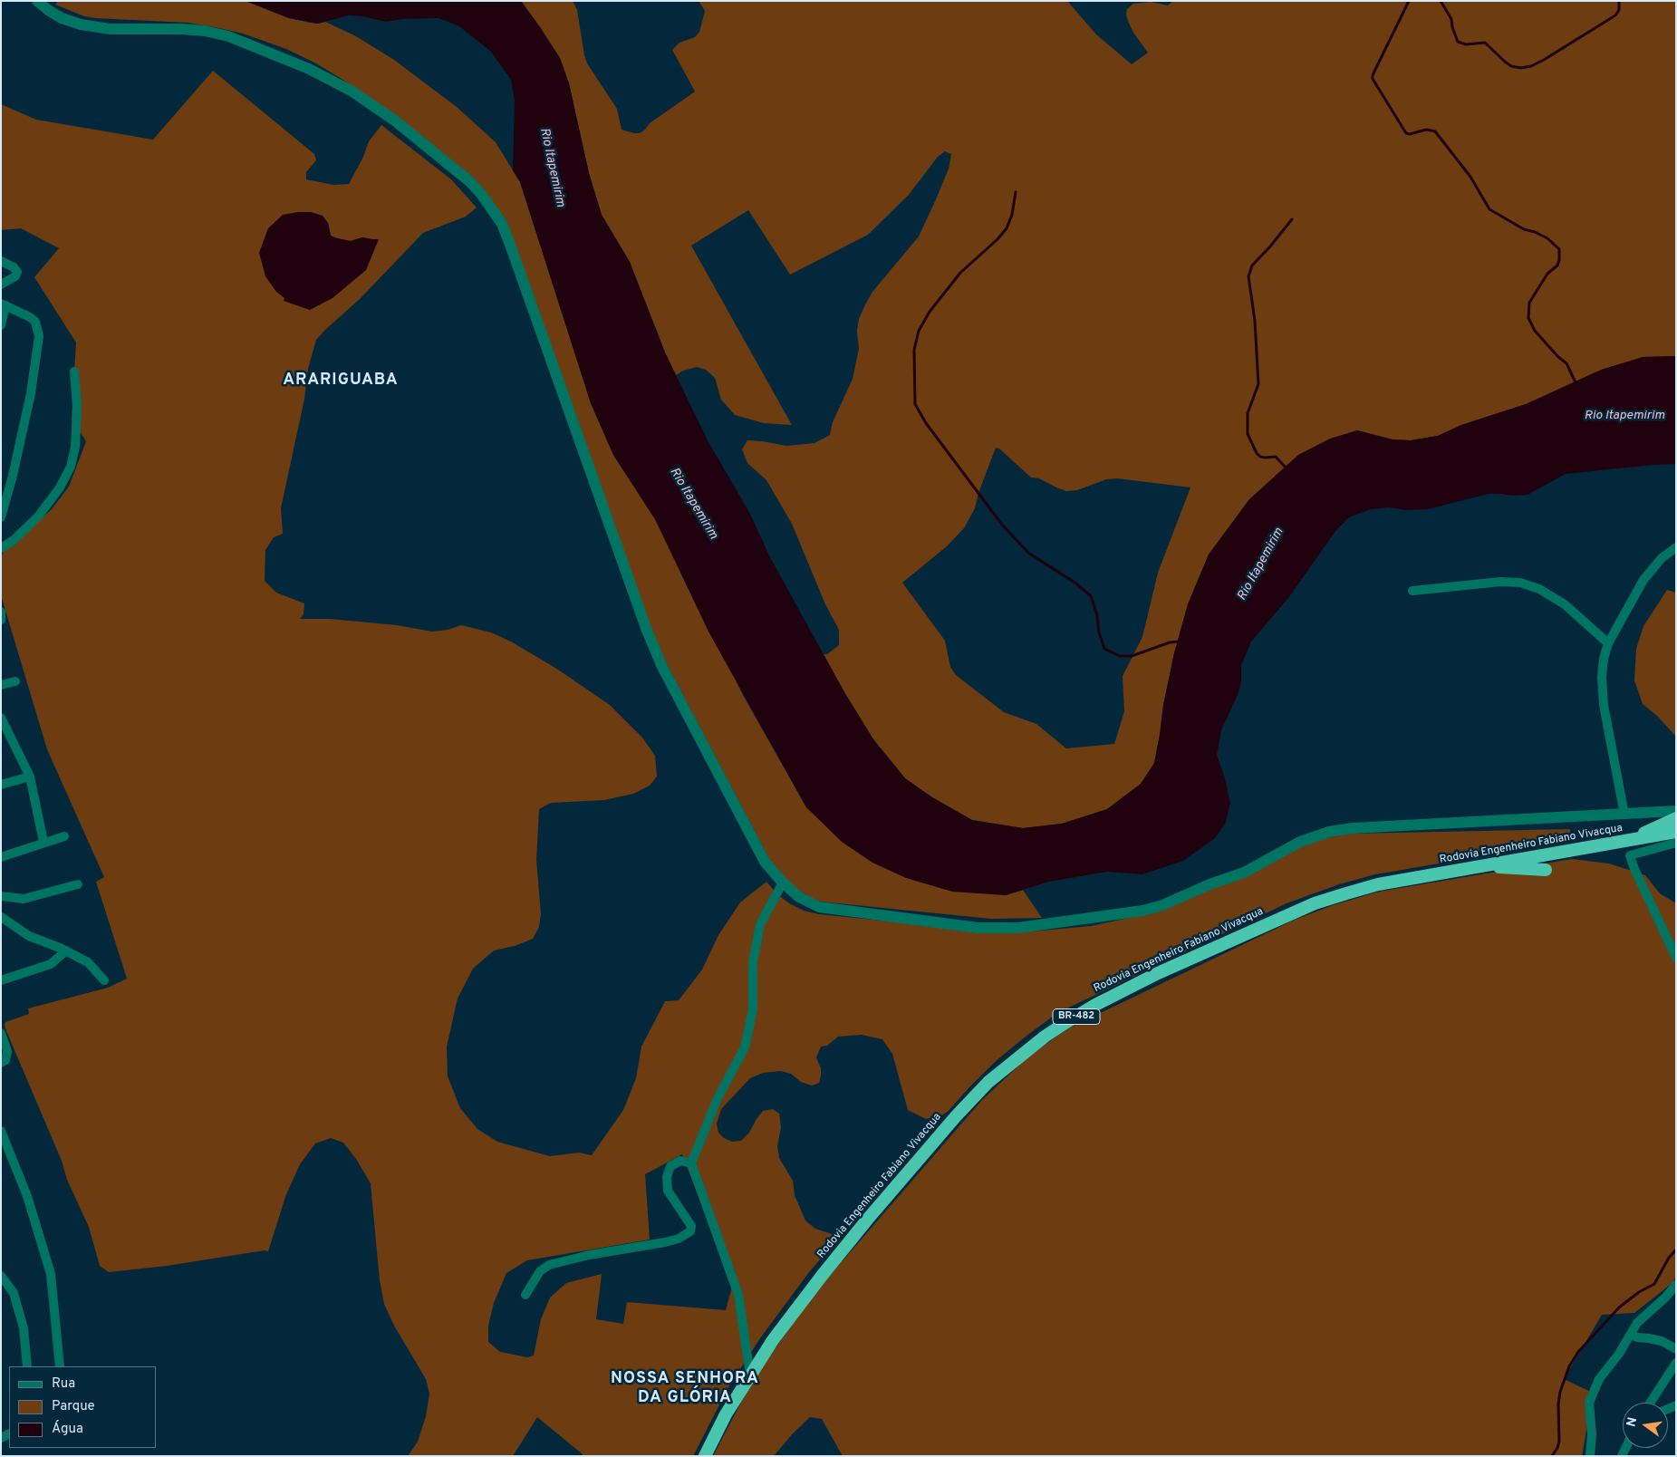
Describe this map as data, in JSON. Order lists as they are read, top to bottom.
{
  "streets": {
    "highway": ["Rodovia Engenheiro Fabiano Vivacqua", "BR-482"]
  },
  "districts": ["ARARIGUABA", "NOSSA SENHORA DA GLÓRIA"],
  "water": ["Rio Itapemirim"],
  "legend": ["Rua", "Parque", "Água"],
  "north": "left"
}
